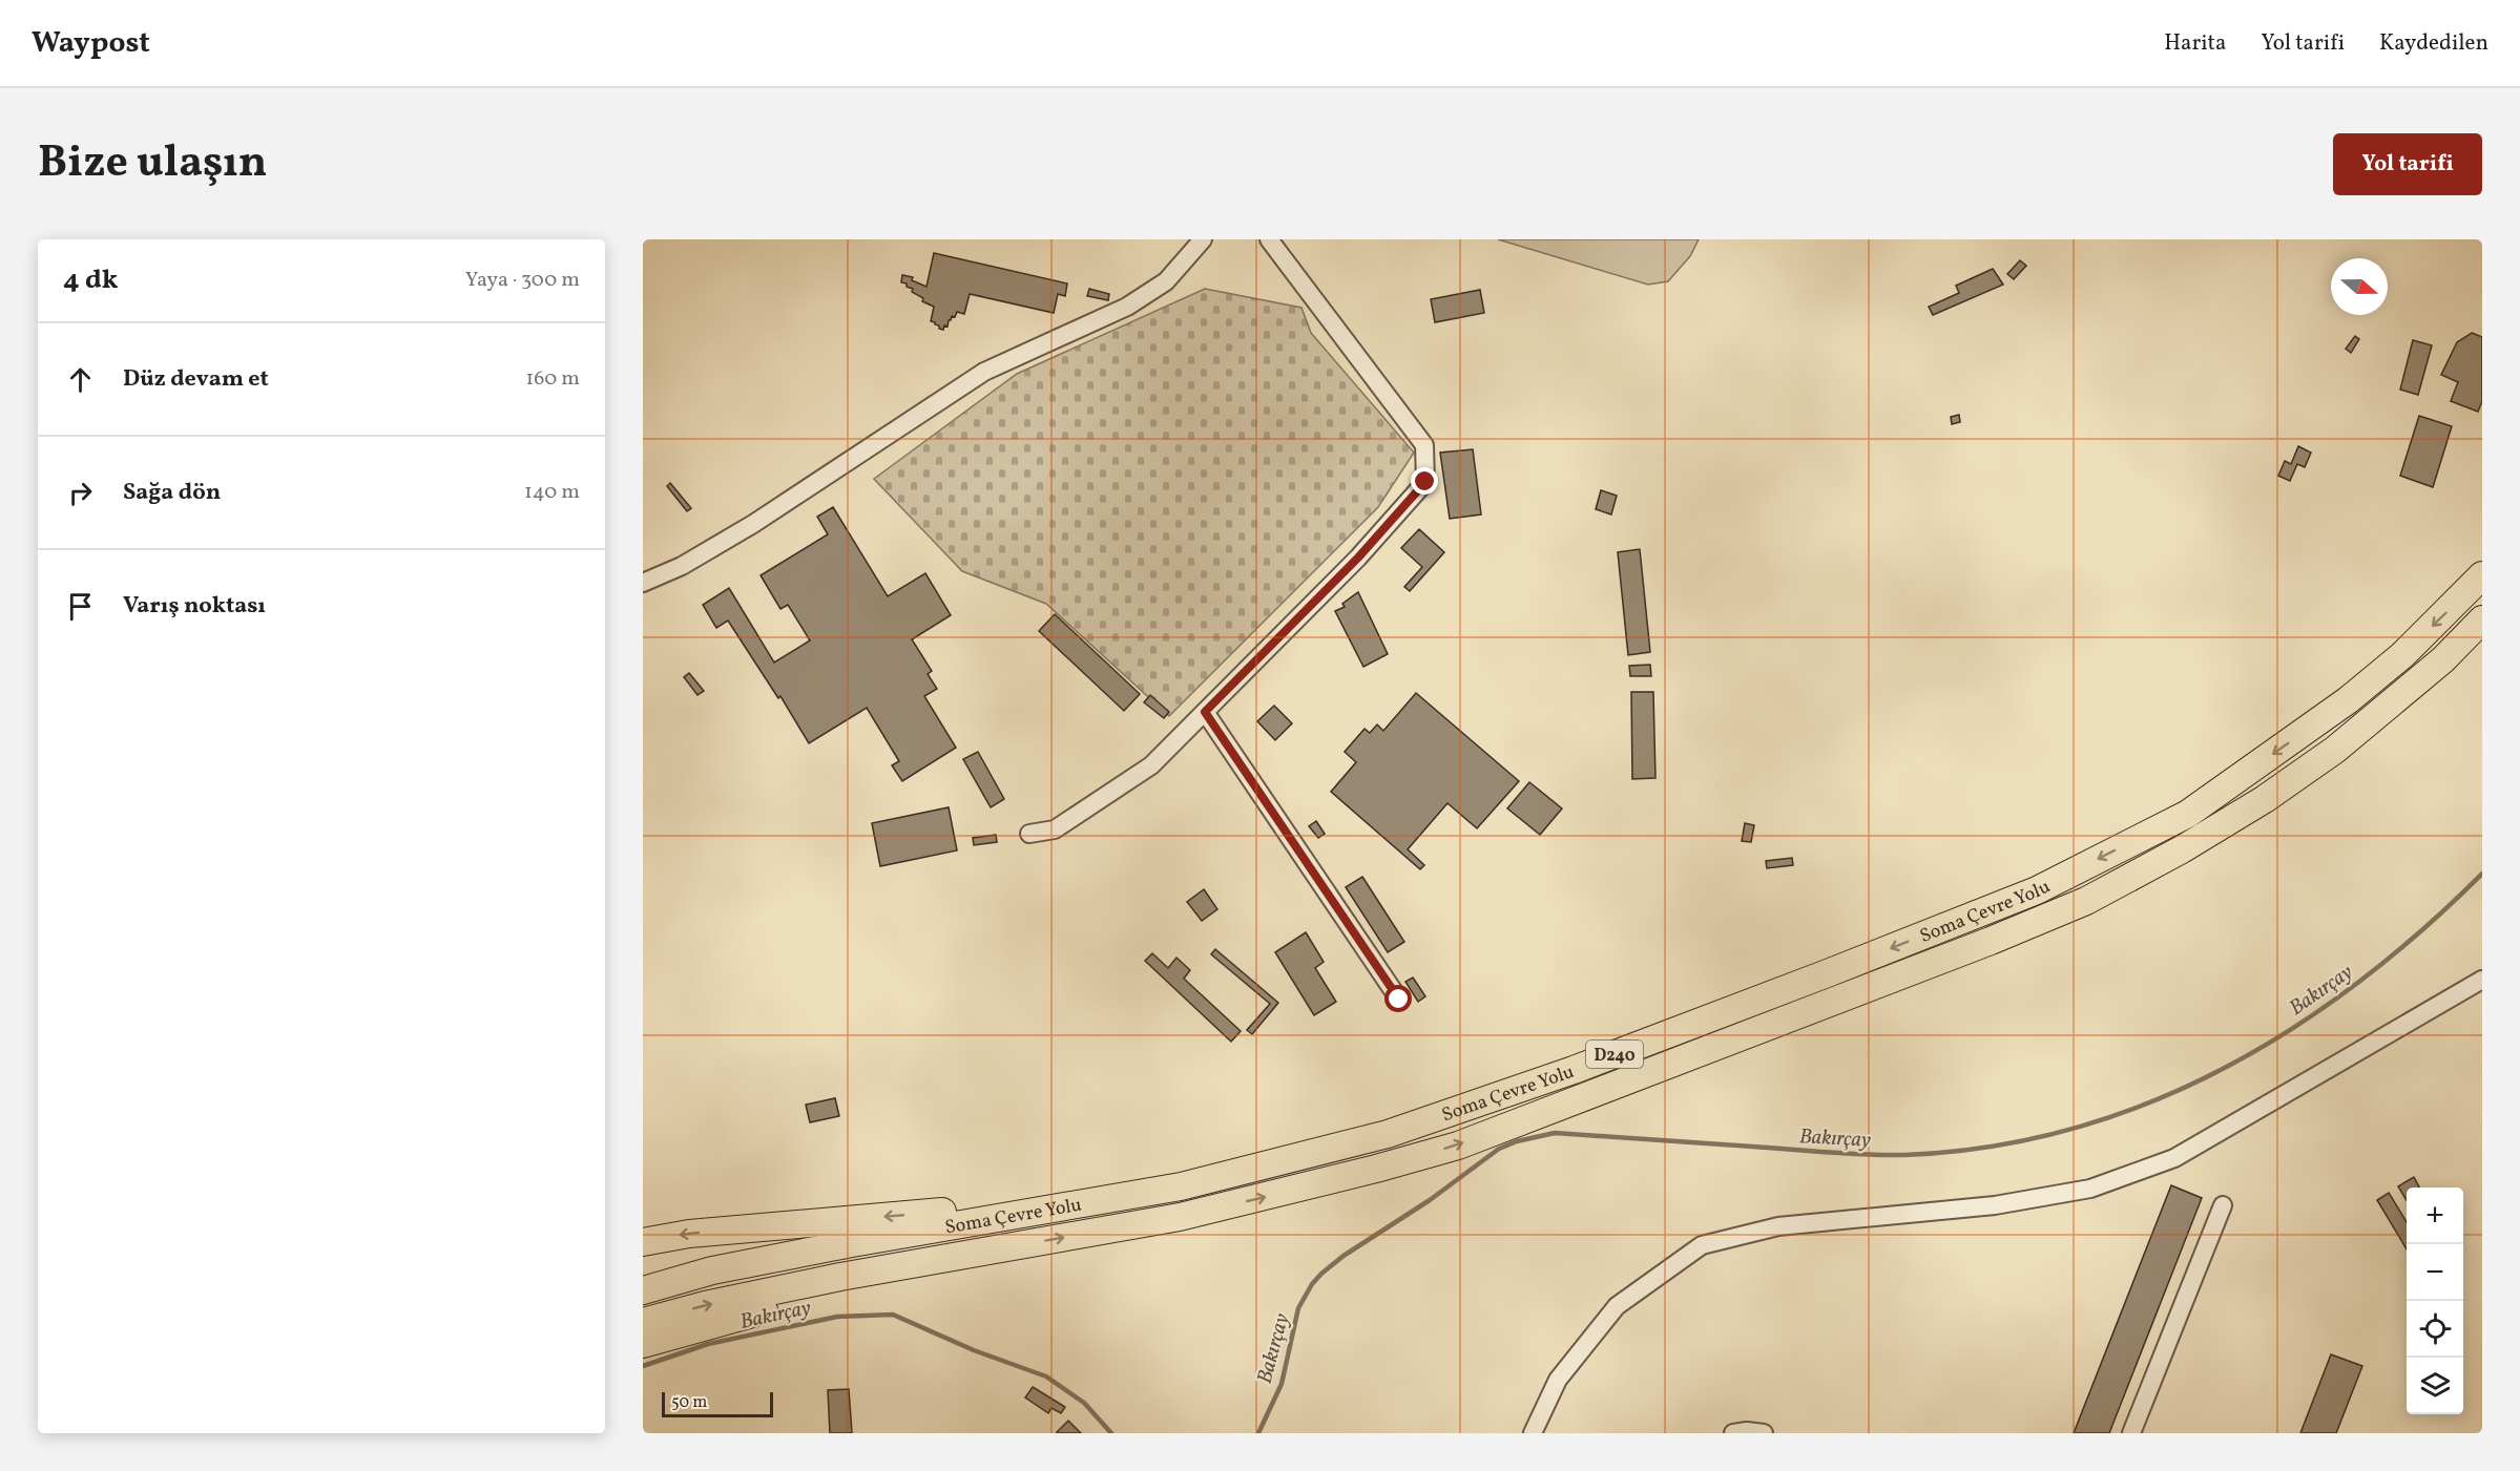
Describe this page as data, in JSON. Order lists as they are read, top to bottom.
{
  "streets": {
    "highway": ["Soma Çevre Yolu", "D240"]
  },
  "water": ["Bakırçay"],
  "scale_bar": "50 m",
  "north": "right",
  "page": {
    "header": "Waypost",
    "nav": ["Harita", "Yol tarifi", "Kaydedilen"],
    "title": "Bize ulaşın",
    "buttons": "Yol tarifi",
    "heading": ["4 dk", "Yaya · 300 m"],
    "list": [
      ["Düz devam et", "160 m"],
      ["Sağa dön", "140 m"],
      "Varış noktası"
    ],
    "map_buttons": ["+", "−"],
    "scale": "50 m"
  }
}
